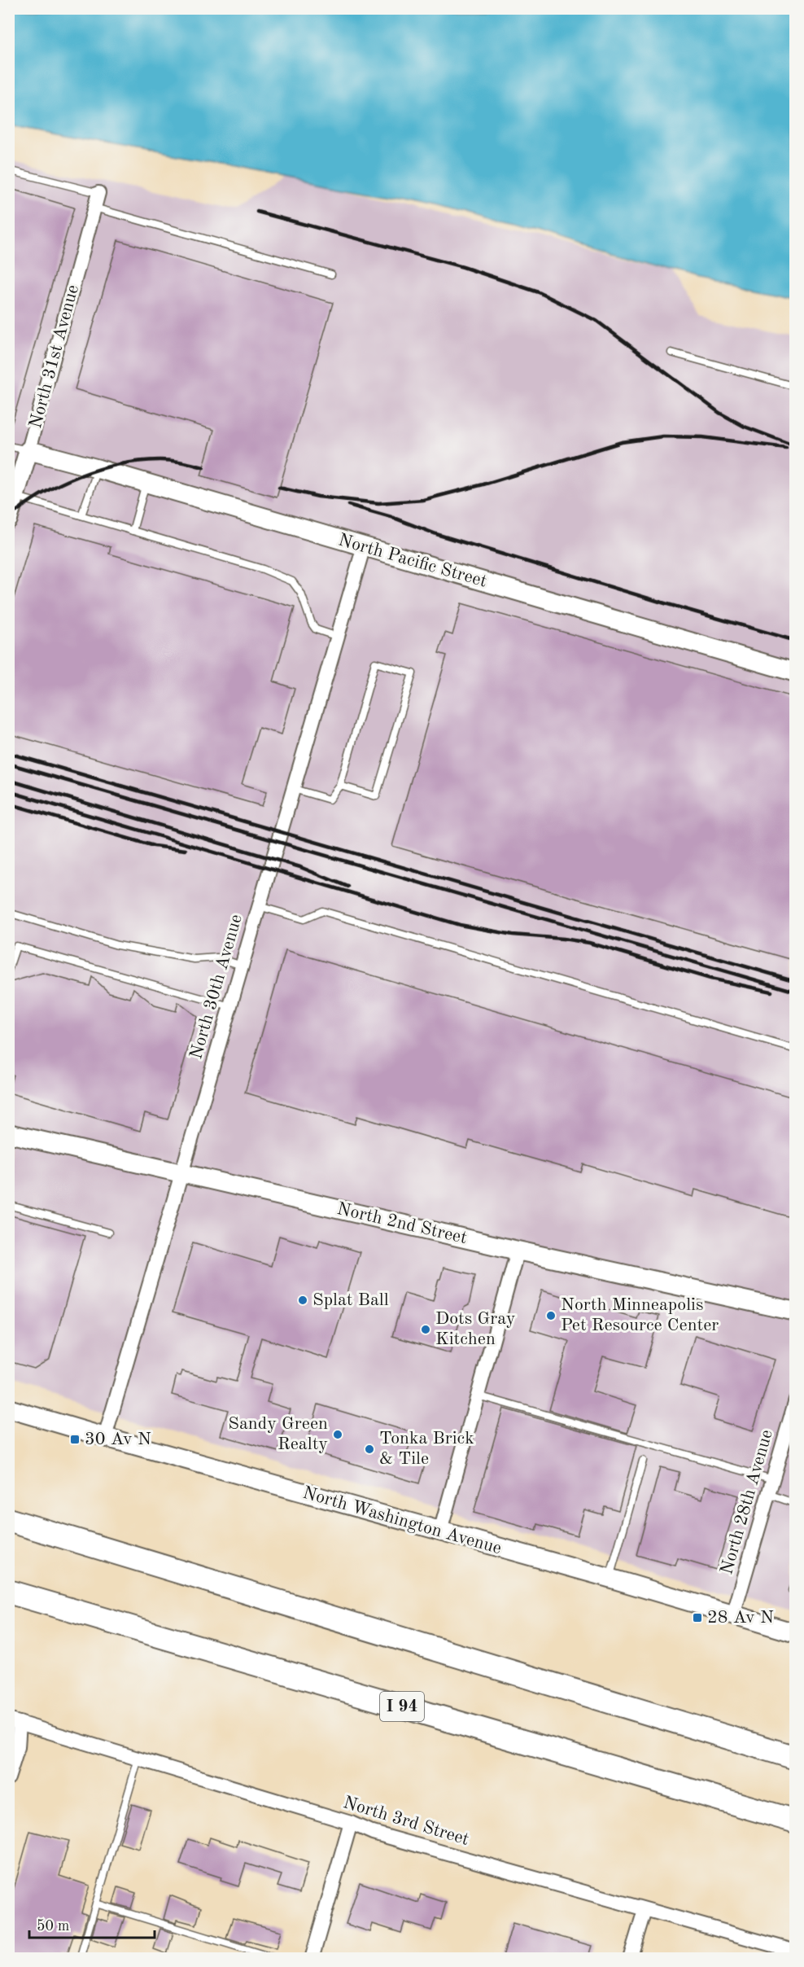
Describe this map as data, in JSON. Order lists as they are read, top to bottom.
{
  "streets": {
    "highway": ["I 94"],
    "street": [
      "North 31st Avenue",
      "North Pacific Street",
      "North 30th Avenue",
      "North 2nd Street",
      "North 28th Avenue",
      "North Washington Avenue",
      "North 3rd Street"
    ]
  },
  "crossings": [
    ["North 31st Avenue", "North Pacific Street"],
    ["North Pacific Street", "North 30th Avenue"],
    ["North 30th Avenue", "North 2nd Street"],
    ["North 30th Avenue", "North Washington Avenue"],
    ["North 28th Avenue", "North Washington Avenue"]
  ],
  "places": {
    "other": [
      "Splat Ball",
      "North Minneapolis Pet Resource Center",
      "Dots Gray Kitchen",
      "Sandy Green Realty",
      "Tonka Brick & Tile"
    ],
    "transit": ["30 Av N", "28 Av N"]
  },
  "scale_bar": "50 m"
}
